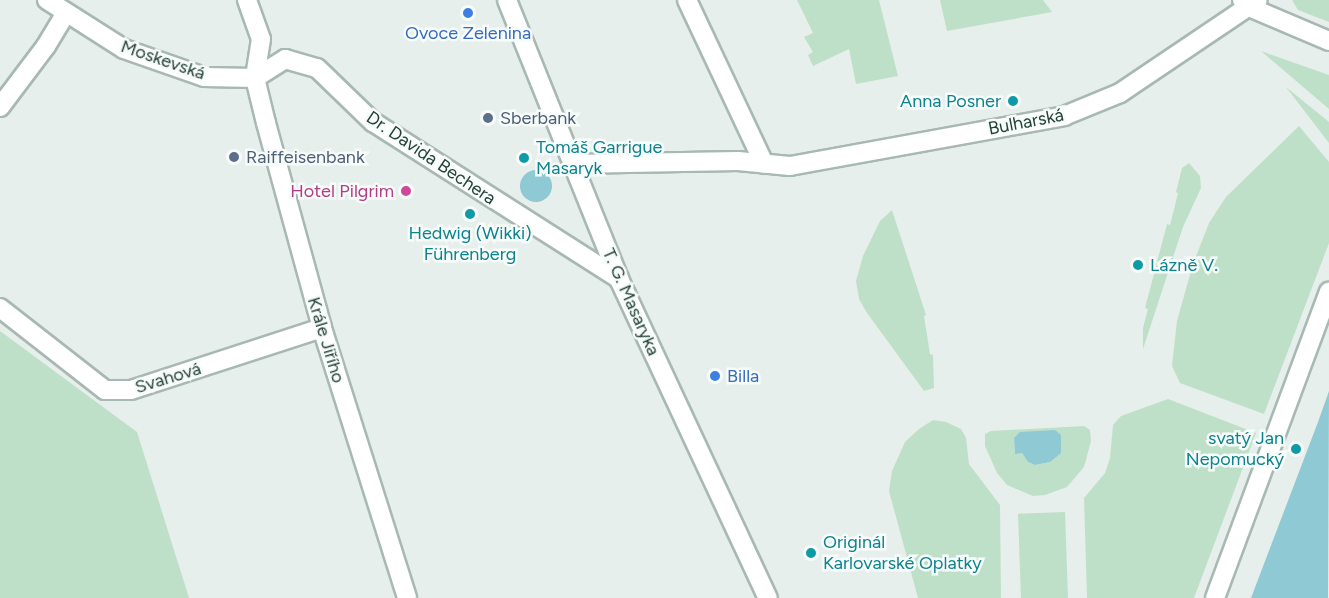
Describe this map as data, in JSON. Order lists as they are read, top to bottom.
{
  "streets": {
    "street": [
      "Moskevská",
      "Bulharská",
      "Dr. Davida Bechera",
      "T. G. Masaryka",
      "Krále Jiřího",
      "Svahová"
    ]
  },
  "crossings": [
    ["Moskevská", "Dr. Davida Bechera"],
    ["Moskevská", "Krále Jiřího"],
    ["Bulharská", "T. G. Masaryka"],
    ["Dr. Davida Bechera", "T. G. Masaryka"],
    ["Dr. Davida Bechera", "Krále Jiřího"],
    ["Krále Jiřího", "Svahová"]
  ],
  "places": [
    "Ovoce Zelenina",
    "Anna Posner",
    "Sberbank",
    "Raiffeisenbank",
    "Tomáš Garrigue Masaryk",
    "Hotel Pilgrim",
    "Hedwig (Wikki) Führenberg",
    "Lázně V.",
    "Billa",
    "svatý Jan Nepomucký",
    "Originál Karlovarské Oplatky"
  ]
}
